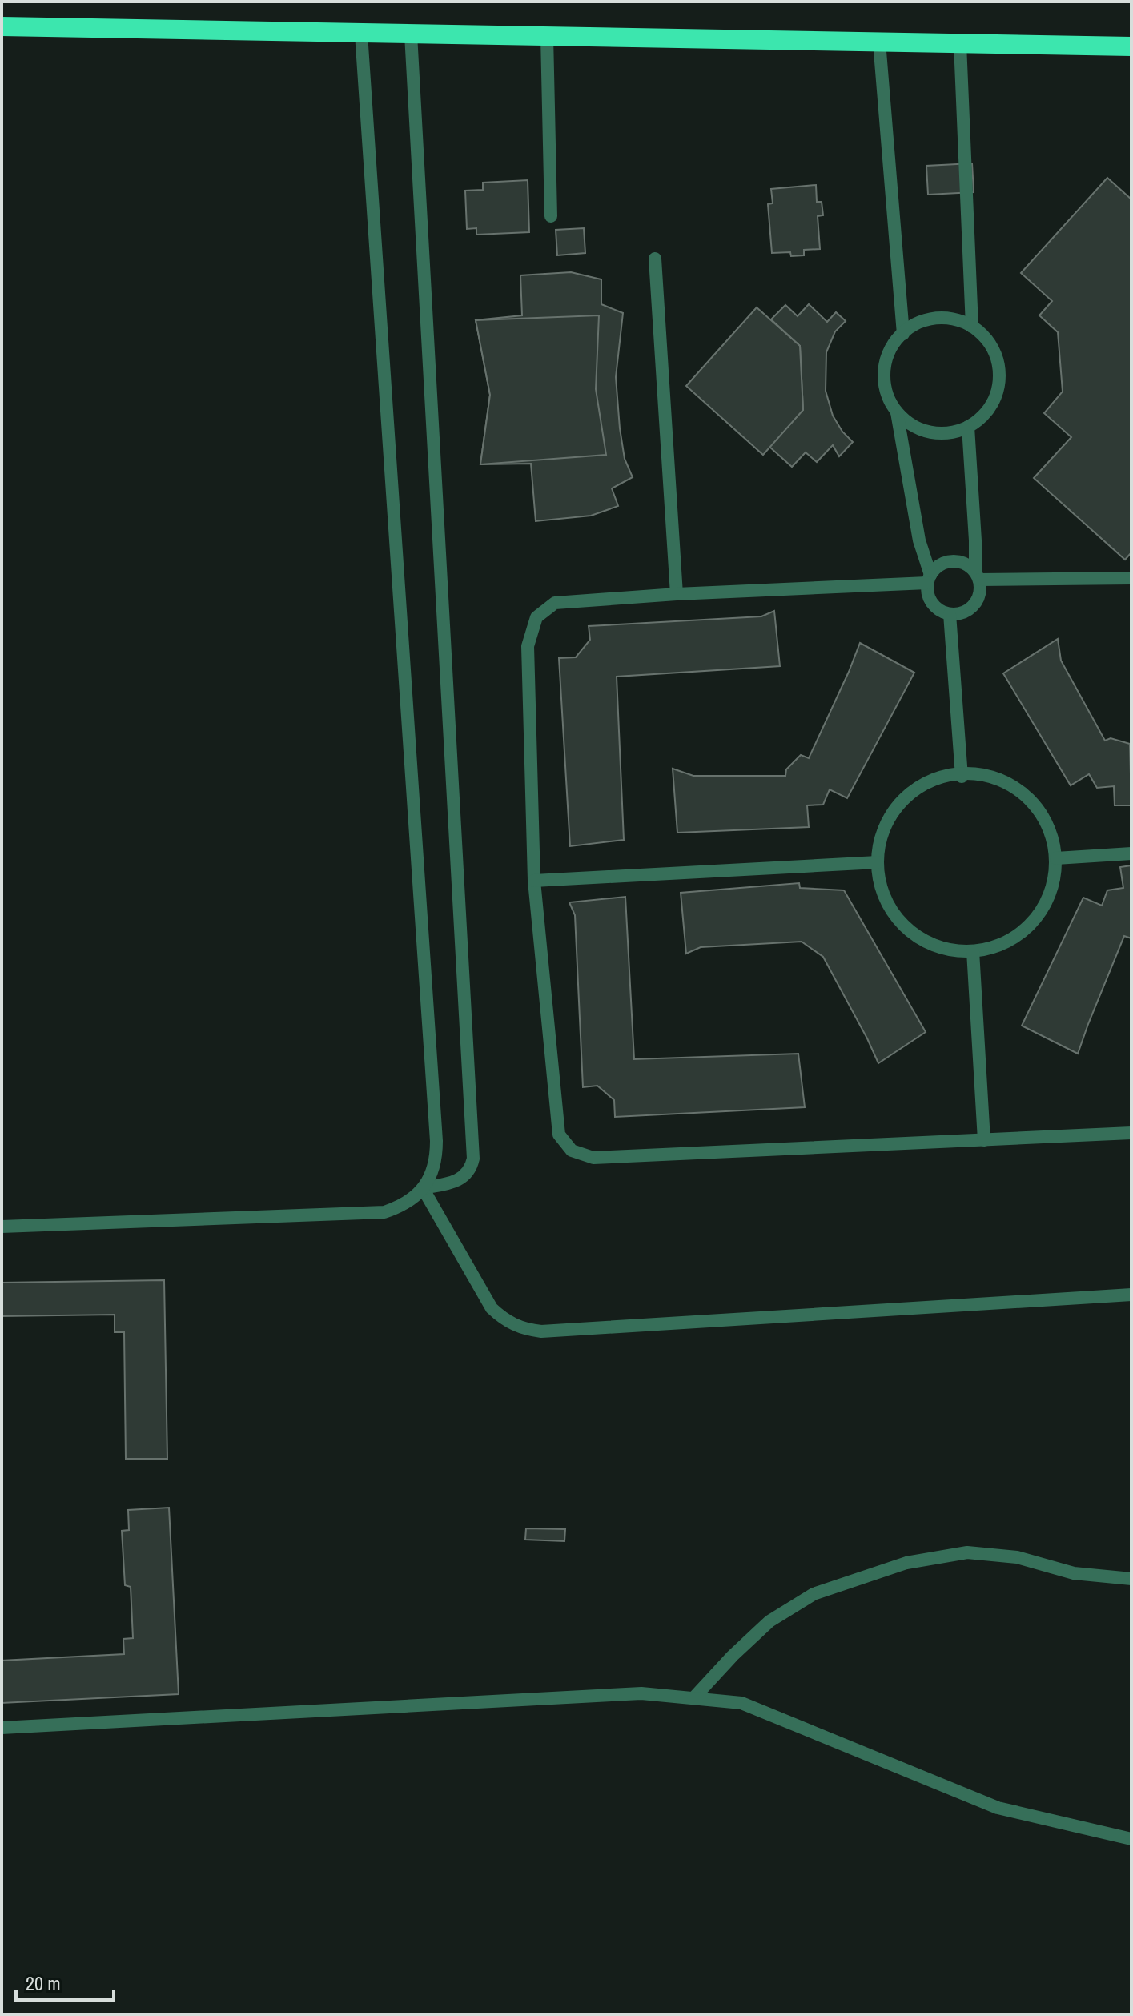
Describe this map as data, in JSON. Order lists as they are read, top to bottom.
{
  "scale_bar": "20 m"
}
